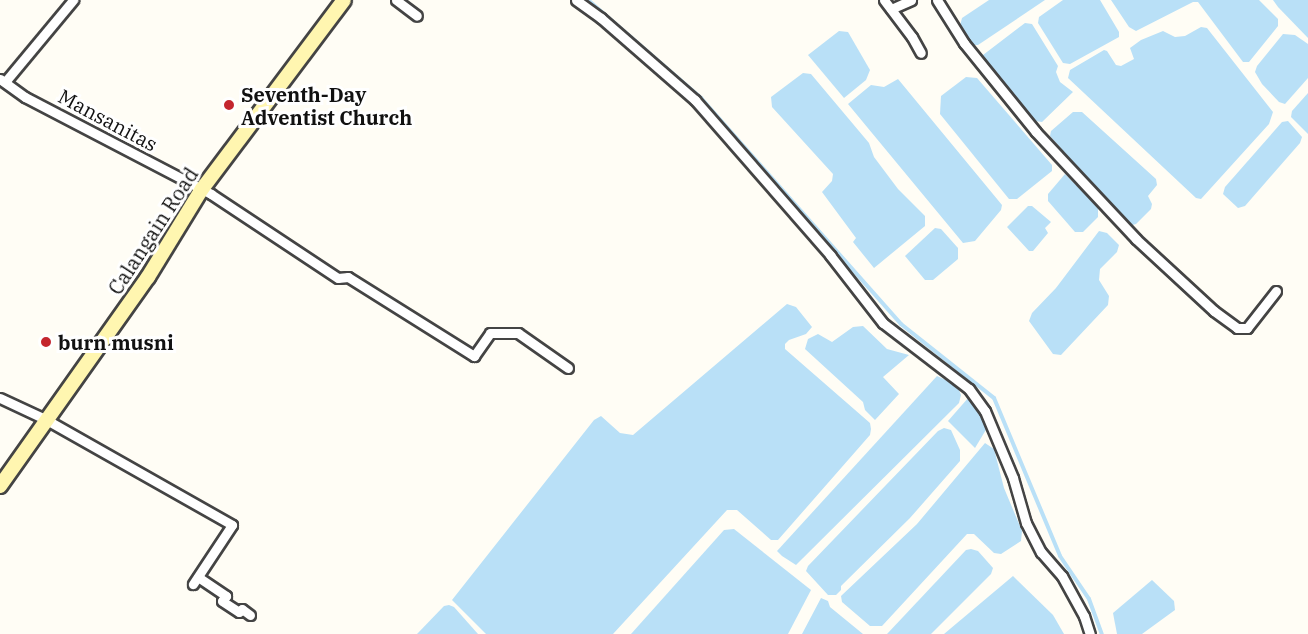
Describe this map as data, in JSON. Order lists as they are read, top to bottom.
{
  "streets": {
    "street": ["Mansanitas", "Calangain Road"]
  },
  "crossings": [
    ["Mansanitas", "Calangain Road"]
  ],
  "places": ["Seventh-Day Adventist Church", "burn musni"]
}
